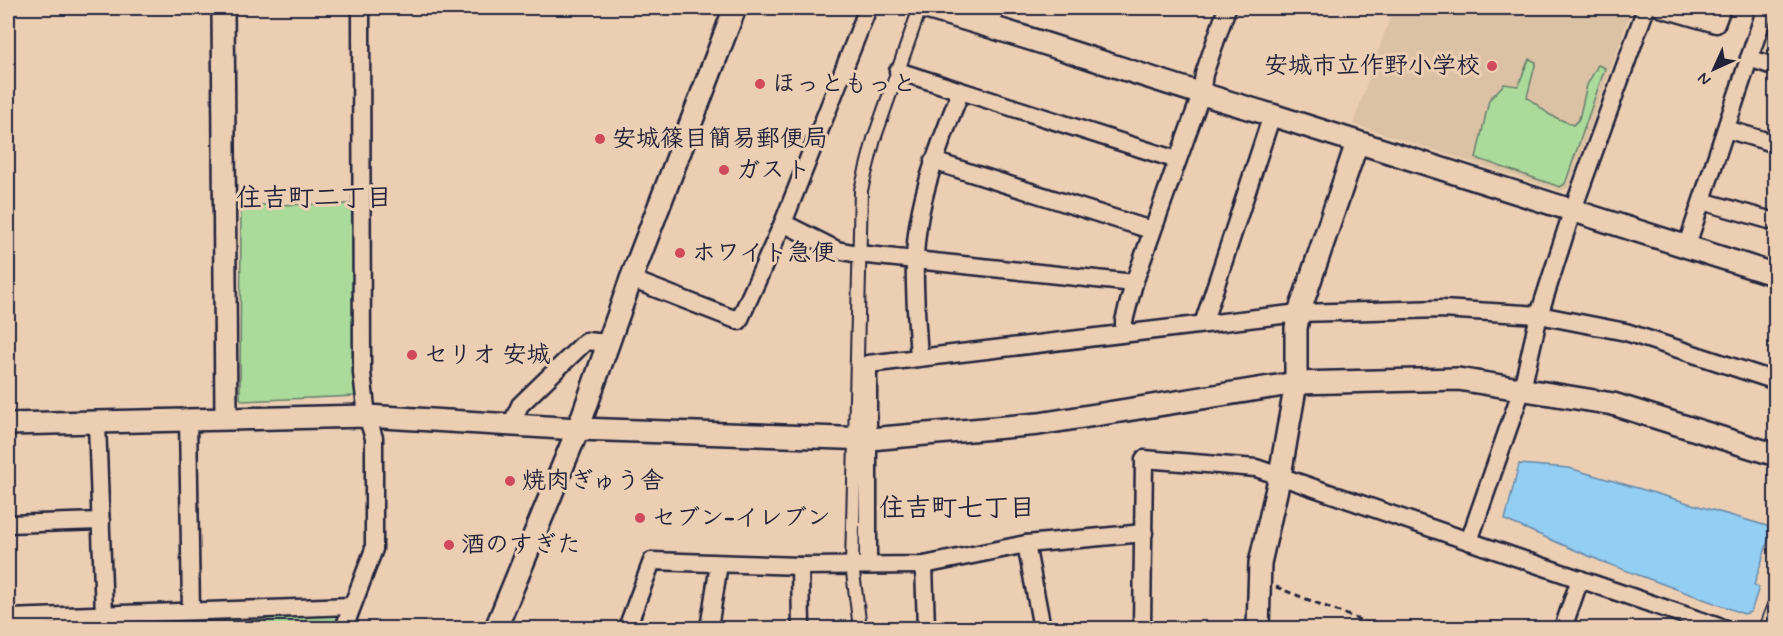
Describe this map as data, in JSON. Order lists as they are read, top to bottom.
{
  "districts": ["住吉町二丁目", "住吉町七丁目"],
  "places": [
    "安城市立作野小学校",
    "ほっともっと",
    "安城篠目簡易郵便局",
    "ガスト",
    "ホワイト急便",
    "セリオ 安城",
    "焼肉ぎゅう舎",
    "セブン-イレブン",
    "酒のすぎた"
  ],
  "north": "bottom left"
}
